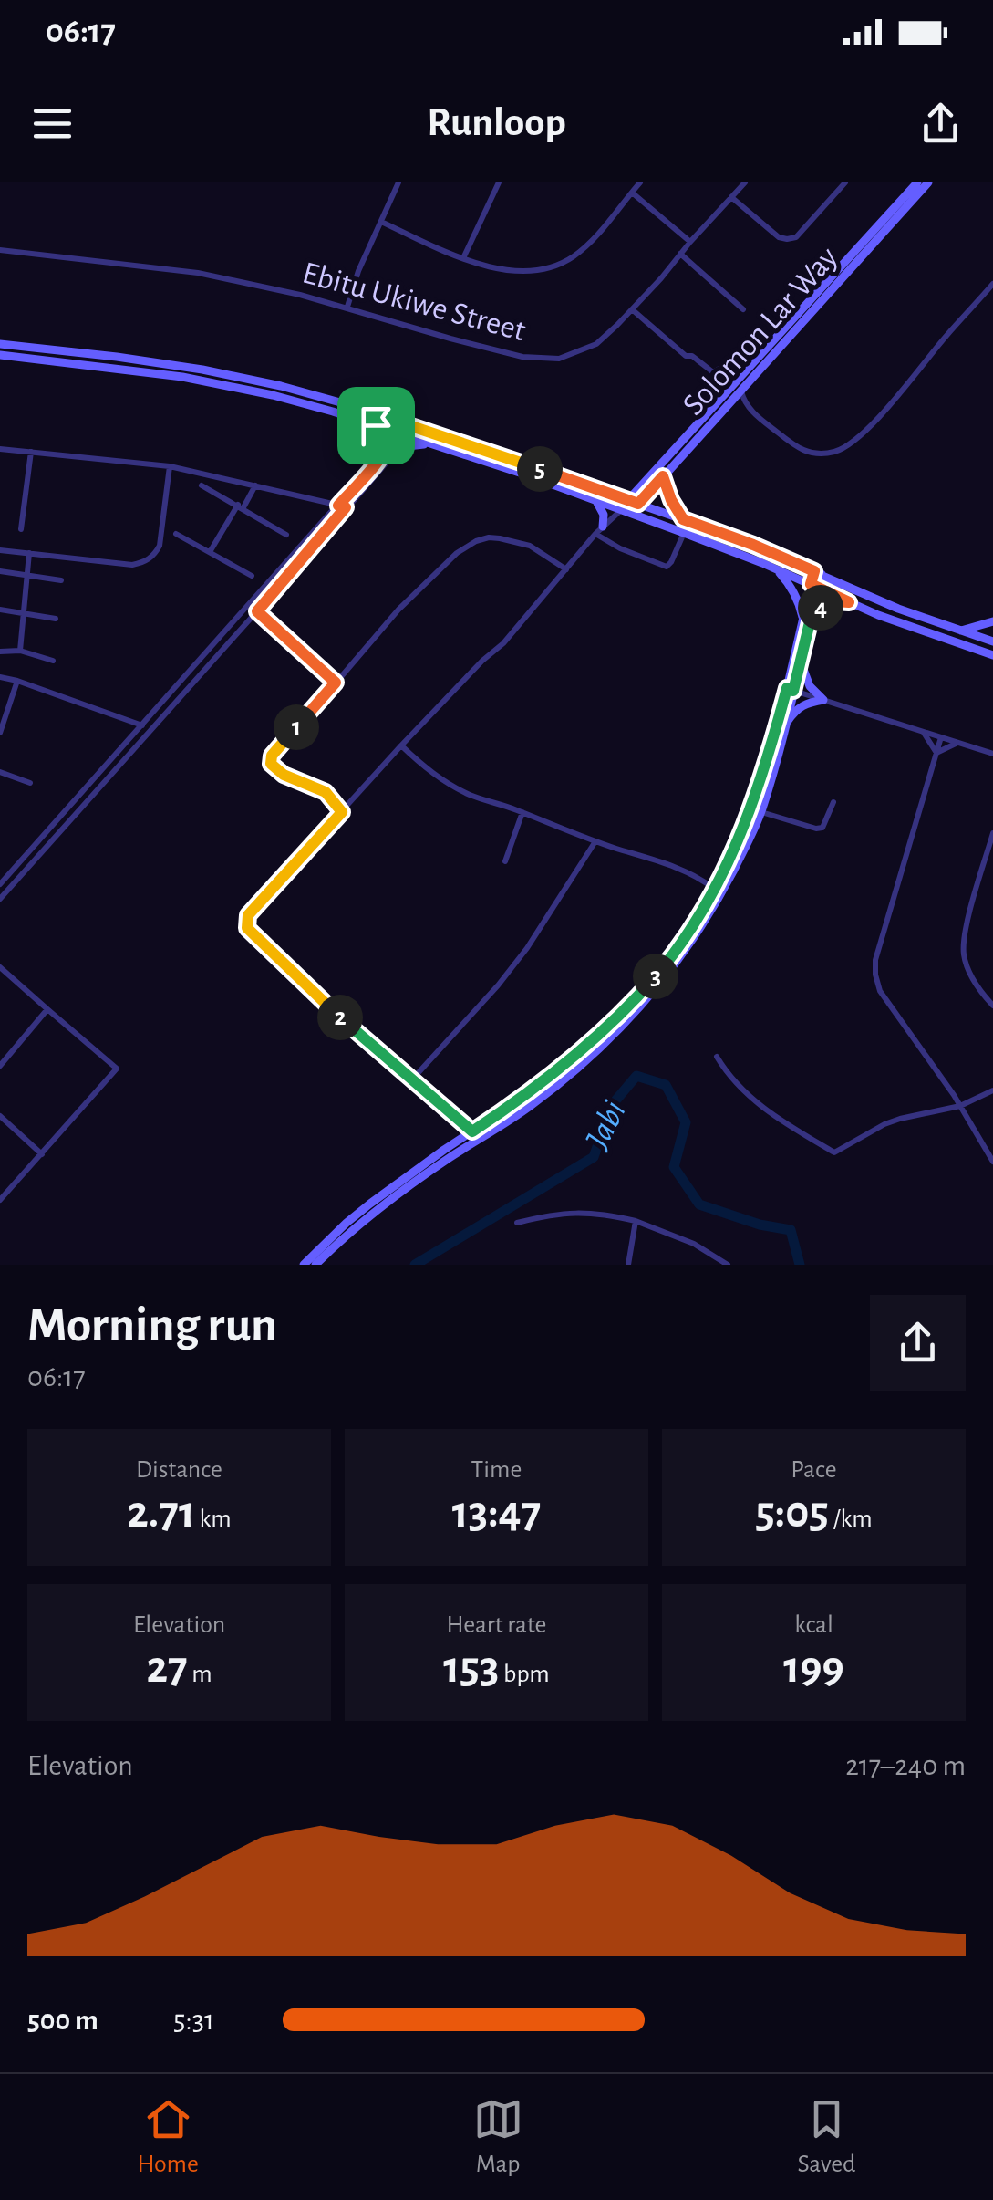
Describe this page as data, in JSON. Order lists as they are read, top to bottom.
{
  "streets": {
    "main road": ["Solomon Lar Way"],
    "street": ["Ebitu Ukiwe Street"]
  },
  "water": ["Jabi"],
  "page": {
    "status": "06:17",
    "header": "Runloop",
    "pins": [
      "5",
      "4",
      "1",
      "3",
      "2"
    ],
    "heading": ["Morning run", "06:17"],
    "stats": [
      ["Distance", "2.71 km"],
      ["Time", "13:47"],
      ["Pace", "5:05 /km"],
      ["Elevation", "27 m"],
      ["Heart rate", "153 bpm"],
      ["kcal", "199"]
    ],
    "chart": ["Elevation", "217–240 m"],
    "list": [
      {
        "name": "500 m",
        "note": "5:31"
      }
    ],
    "tabs": ["Home", "Map", "Saved"]
  }
}
